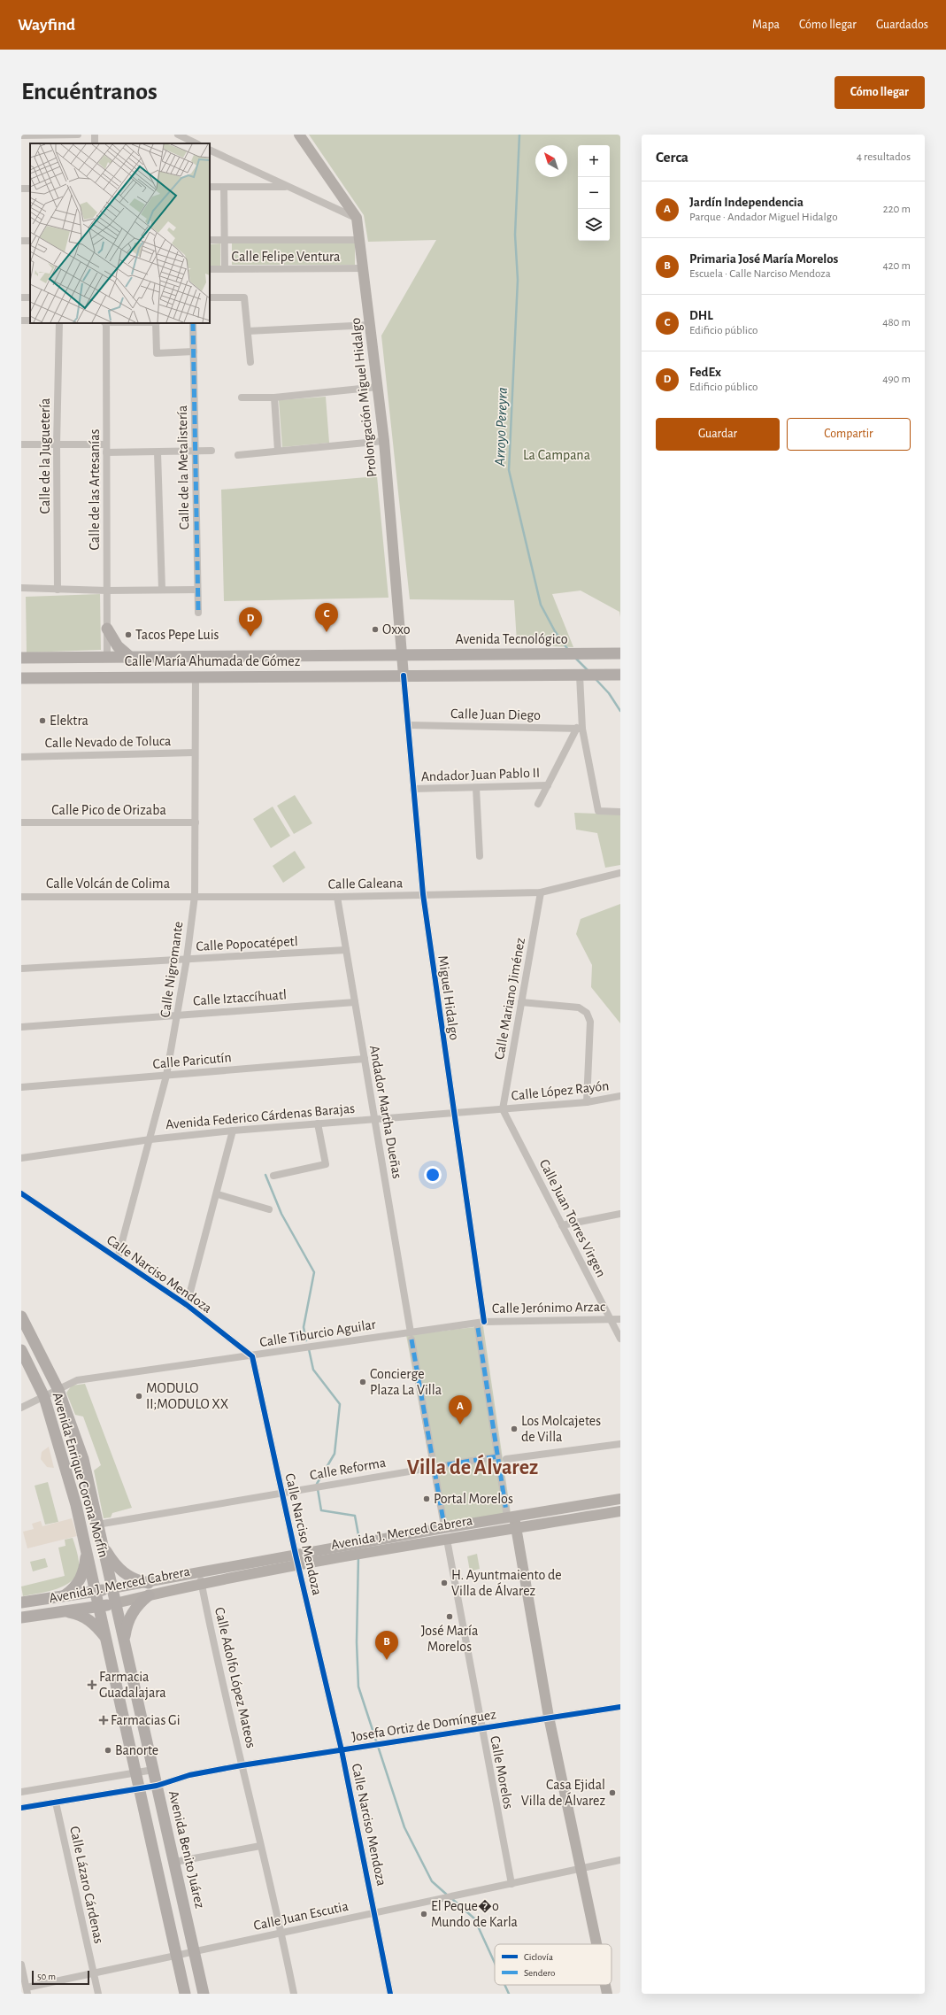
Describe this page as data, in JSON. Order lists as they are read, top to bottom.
{
  "streets": {
    "main road": [
      "Prolongación Miguel Hidalgo",
      "Avenida Tecnológico",
      "Calle María Ahumada de Gómez",
      "Avenida Enrique Corona Morfín",
      "Avenida J. Merced Cabrera",
      "Avenida Benito Juárez"
    ],
    "street": [
      "Calle Felipe Ventura",
      "Calle de la Juguetería",
      "Calle de la Metalistería",
      "Calle de las Artesanías",
      "Calle Juan Diego",
      "Calle Nevado de Toluca",
      "Andador Juan Pablo II",
      "Calle Pico de Orizaba",
      "Calle Volcán de Colima",
      "Calle Galeana",
      "Calle Popocatépetl",
      "Calle Nigromante",
      "Calle Iztaccíhuatl",
      "Miguel Hidalgo",
      "Calle Mariano Jiménez",
      "Calle Paricutín",
      "Calle López Rayón",
      "Andador Martha Dueñas",
      "Avenida Federico Cárdenas Barajas",
      "Calle Juan Torres Virgen",
      "Calle Narciso Mendoza",
      "Calle Jerónimo Arzac",
      "Calle Tiburcio Aguilar",
      "Calle Reforma",
      "Calle Adolfo López Mateos",
      "Josefa Ortiz de Domínguez",
      "Calle Morelos",
      "Calle Lázaro Cárdenas",
      "Calle Juan Escutia"
    ]
  },
  "crossings": [
    ["Calle Felipe Ventura", "Prolongación Miguel Hidalgo"],
    ["Prolongación Miguel Hidalgo", "Avenida Tecnológico"],
    ["Prolongación Miguel Hidalgo", "Calle María Ahumada de Gómez"],
    ["Prolongación Miguel Hidalgo", "Miguel Hidalgo"],
    ["Calle de las Artesanías", "Calle María Ahumada de Gómez"],
    ["Avenida Tecnológico", "Calle María Ahumada de Gómez"],
    ["Calle María Ahumada de Gómez", "Calle Nigromante"],
    ["Calle María Ahumada de Gómez", "Miguel Hidalgo"],
    ["Calle Juan Diego", "Miguel Hidalgo"],
    ["Calle Nevado de Toluca", "Calle Nigromante"],
    ["Andador Juan Pablo II", "Miguel Hidalgo"],
    ["Calle Pico de Orizaba", "Calle Nigromante"],
    ["Calle Volcán de Colima", "Calle Galeana"],
    ["Calle Volcán de Colima", "Calle Nigromante"],
    ["Calle Galeana", "Calle Nigromante"],
    ["Calle Galeana", "Miguel Hidalgo"],
    ["Calle Galeana", "Calle Mariano Jiménez"],
    ["Calle Galeana", "Andador Martha Dueñas"],
    ["Calle Popocatépetl", "Calle Nigromante"],
    ["Calle Popocatépetl", "Andador Martha Dueñas"],
    ["Calle Nigromante", "Calle Iztaccíhuatl"],
    ["Calle Nigromante", "Calle Paricutín"],
    ["Calle Nigromante", "Avenida Federico Cárdenas Barajas"],
    ["Calle Nigromante", "Calle Narciso Mendoza"],
    ["Calle Iztaccíhuatl", "Andador Martha Dueñas"],
    ["Miguel Hidalgo", "Avenida Federico Cárdenas Barajas"],
    ["Miguel Hidalgo", "Calle Jerónimo Arzac"],
    ["Miguel Hidalgo", "Calle Tiburcio Aguilar"],
    ["Miguel Hidalgo", "Calle Reforma"],
    ["Miguel Hidalgo", "Avenida J. Merced Cabrera"],
    ["Calle Mariano Jiménez", "Calle López Rayón"],
    ["Calle Mariano Jiménez", "Avenida Federico Cárdenas Barajas"],
    ["Calle Mariano Jiménez", "Calle Juan Torres Virgen"],
    ["Calle Paricutín", "Andador Martha Dueñas"],
    ["Calle López Rayón", "Avenida Federico Cárdenas Barajas"],
    ["Calle López Rayón", "Calle Juan Torres Virgen"],
    ["Andador Martha Dueñas", "Avenida Federico Cárdenas Barajas"],
    ["Andador Martha Dueñas", "Calle Tiburcio Aguilar"],
    ["Andador Martha Dueñas", "Calle Reforma"],
    ["Avenida Federico Cárdenas Barajas", "Calle Juan Torres Virgen"],
    ["Calle Juan Torres Virgen", "Calle Jerónimo Arzac"],
    ["Calle Narciso Mendoza", "Calle Tiburcio Aguilar"],
    ["Calle Narciso Mendoza", "Calle Reforma"],
    ["Calle Narciso Mendoza", "Avenida J. Merced Cabrera"],
    ["Calle Narciso Mendoza", "Josefa Ortiz de Domínguez"],
    ["Calle Narciso Mendoza", "Calle Juan Escutia"],
    ["Calle Jerónimo Arzac", "Calle Tiburcio Aguilar"],
    ["Calle Tiburcio Aguilar", "Avenida Enrique Corona Morfín"],
    ["Calle Reforma", "Avenida Enrique Corona Morfín"],
    ["Avenida Enrique Corona Morfín", "Avenida J. Merced Cabrera"],
    ["Avenida Enrique Corona Morfín", "Avenida Benito Juárez"],
    ["Avenida J. Merced Cabrera", "Calle Adolfo López Mateos"],
    ["Avenida J. Merced Cabrera", "Calle Morelos"],
    ["Avenida J. Merced Cabrera", "Avenida Benito Juárez"],
    ["Calle Adolfo López Mateos", "Josefa Ortiz de Domínguez"],
    ["Calle Adolfo López Mateos", "Calle Juan Escutia"],
    ["Josefa Ortiz de Domínguez", "Calle Morelos"],
    ["Josefa Ortiz de Domínguez", "Avenida Benito Juárez"],
    ["Josefa Ortiz de Domínguez", "Calle Lázaro Cárdenas"],
    ["Calle Morelos", "Calle Juan Escutia"],
    ["Avenida Benito Juárez", "Calle Juan Escutia"],
    ["Calle Lázaro Cárdenas", "Calle Juan Escutia"]
  ],
  "districts": ["Villa de Álvarez"],
  "water": ["Arroyo Pereyra"],
  "parks": ["La Campana"],
  "places": {
    "other": [
      "Oxxo",
      "Tacos Pepe Luis",
      "Elektra",
      "Concierge Plaza La Villa",
      "MODULO II;MODULO XX",
      "Los Molcajetes de Villa",
      "Portal Morelos",
      "H. Ayuntmaiento de Villa de Álvarez",
      "José María Morelos",
      "Banorte",
      "Casa Ejidal Villa de Álvarez",
      "El Peque�o Mundo de Karla"
    ],
    "health": ["Farmacia Guadalajara", "Farmacias Gi"]
  },
  "legend": ["Ciclovía", "Sendero"],
  "scale_bar": "50 m",
  "north": "top left",
  "page": {
    "header": "Wayfind",
    "nav": ["Mapa", "Cómo llegar", "Guardados"],
    "buttons": [
      "Cómo llegar",
      ["Guardar", "Compartir"]
    ],
    "title": "Encuéntranos",
    "heading": ["Cerca", "4 resultados"],
    "map_buttons": ["+", "−"],
    "list": [
      {
        "mark": "A",
        "name": "Jardín Independencia",
        "note": "Parque · Andador Miguel Hidalgo",
        "value": "220 m"
      },
      {
        "mark": "B",
        "name": "Primaria José María Morelos",
        "note": "Escuela · Calle Narciso Mendoza",
        "value": "420 m"
      },
      {
        "mark": "C",
        "name": "DHL",
        "note": "Edificio público",
        "value": "480 m"
      },
      {
        "mark": "D",
        "name": "FedEx",
        "note": "Edificio público",
        "value": "490 m"
      }
    ],
    "pins": [
      "C",
      "D",
      "A",
      "B"
    ],
    "scale": "50 m"
  }
}
